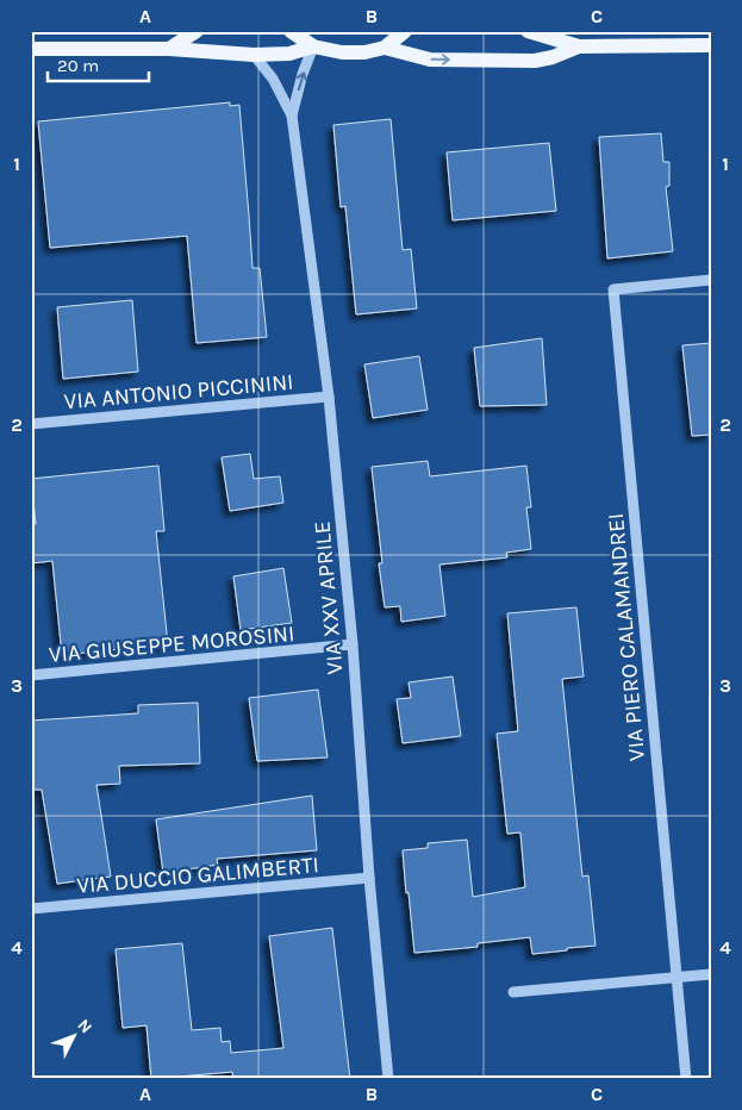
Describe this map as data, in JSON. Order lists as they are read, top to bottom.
{
  "streets": {
    "street": [
      "VIA ANTONIO PICCININI",
      "VIA XXV APRILE",
      "VIA PIERO CALAMANDREI",
      "VIA GIUSEPPE MOROSINI",
      "VIA DUCCIO GALIMBERTI"
    ]
  },
  "crossings": [
    ["VIA ANTONIO PICCININI", "VIA XXV APRILE"],
    ["VIA XXV APRILE", "VIA GIUSEPPE MOROSINI"],
    ["VIA XXV APRILE", "VIA DUCCIO GALIMBERTI"]
  ],
  "scale_bar": "20 m",
  "north": "top right",
  "grid": {
    "columns": ["A", "B", "C"],
    "rows": [
      "1",
      "2",
      "3",
      "4"
    ]
  }
}
